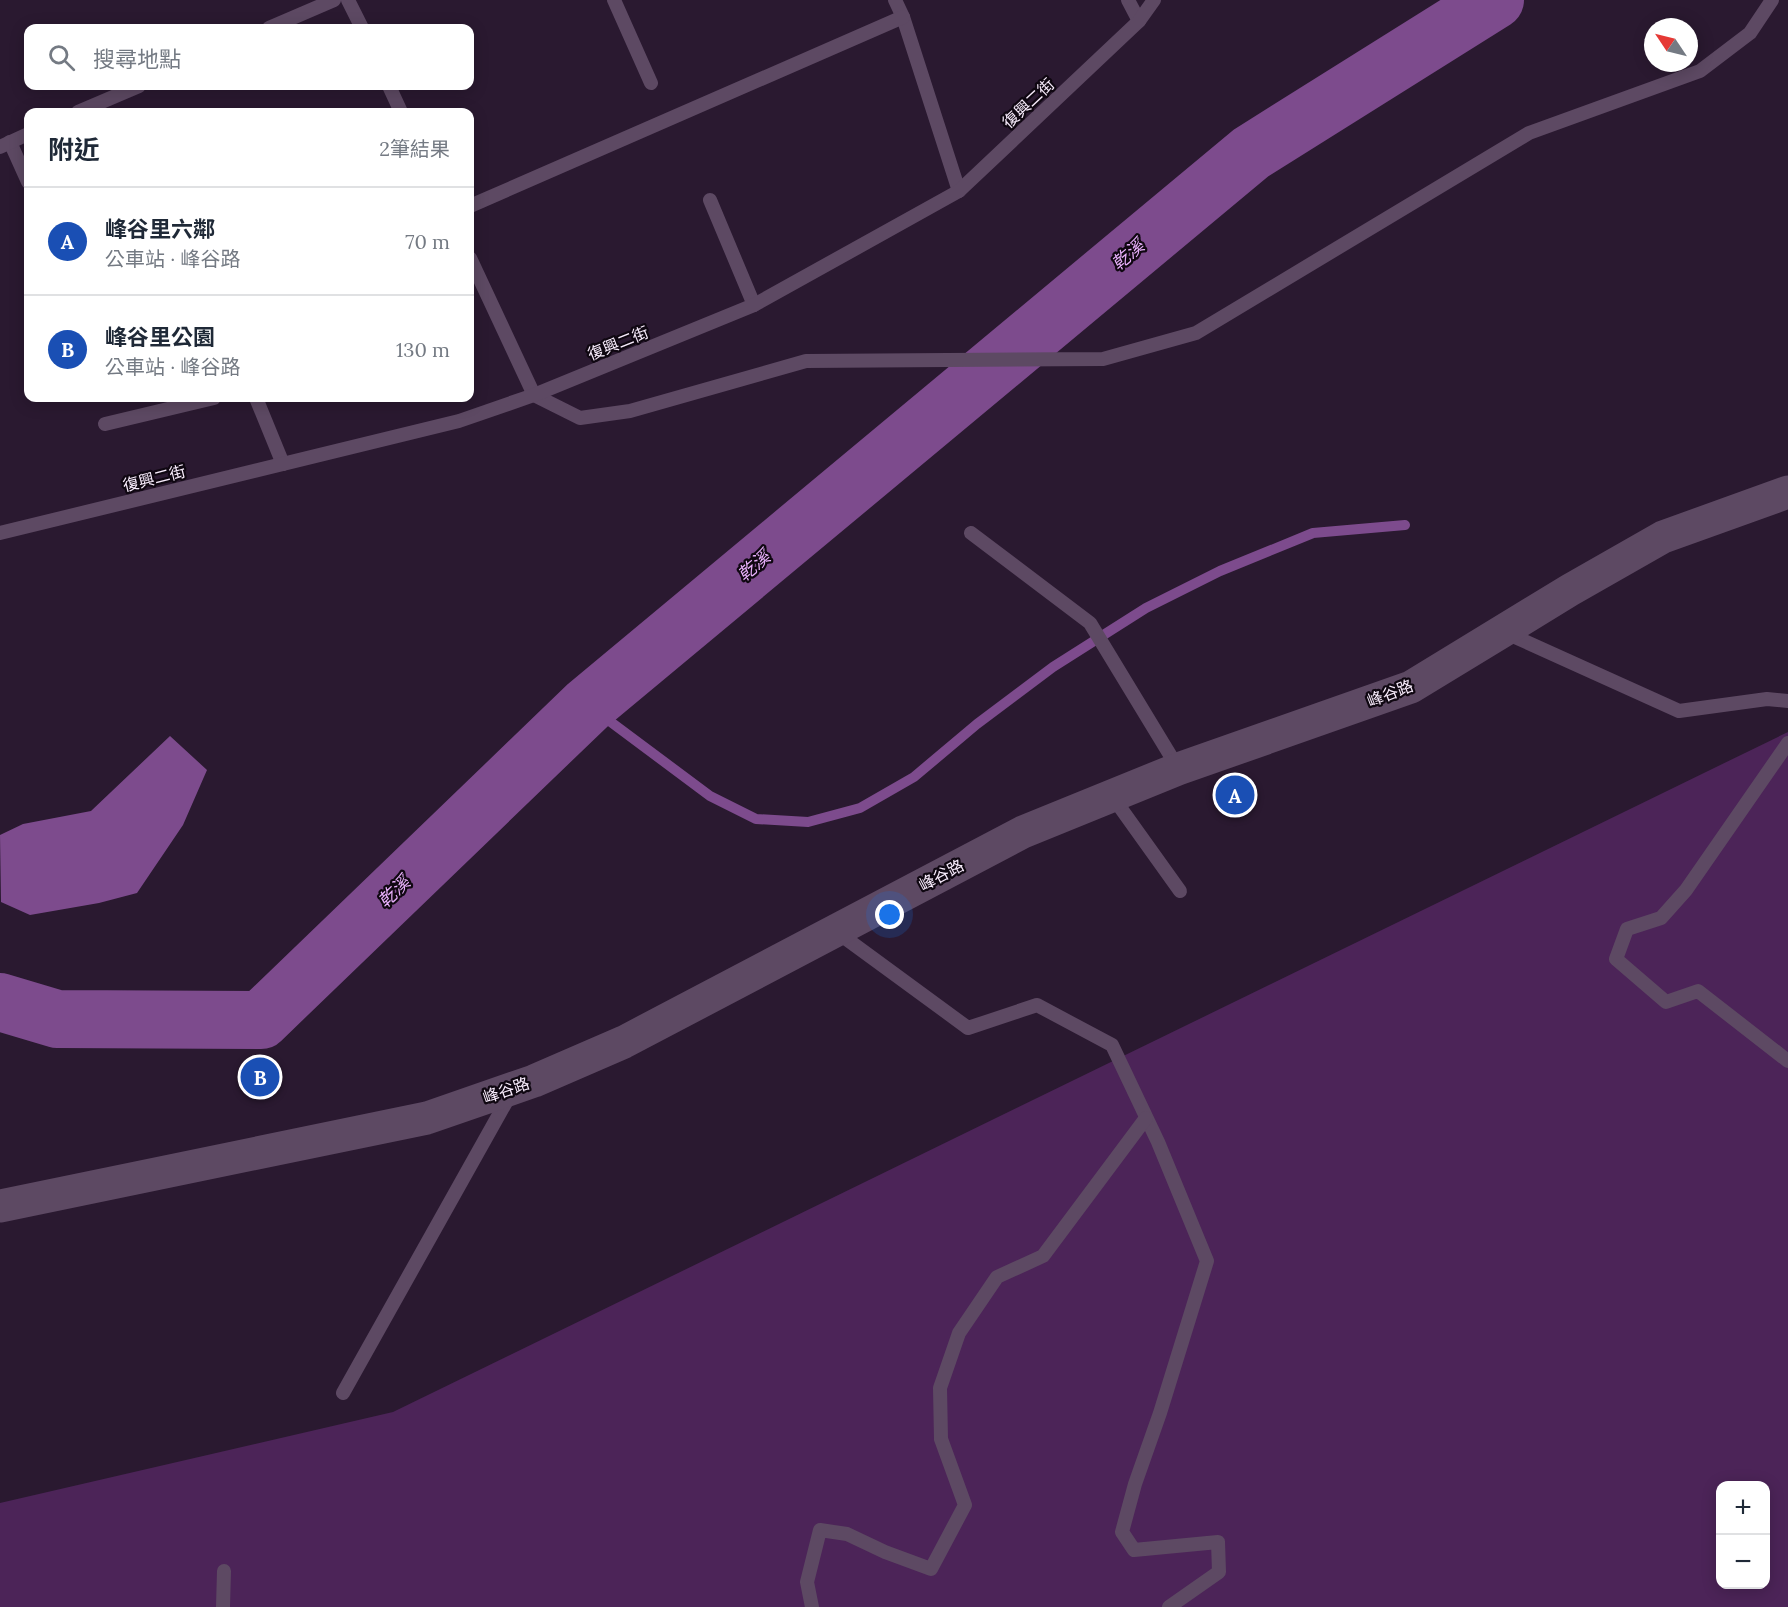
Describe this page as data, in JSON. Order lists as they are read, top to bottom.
{
  "streets": {
    "street": ["峰谷路"],
    "lane": ["復興二街"]
  },
  "water": ["乾溪"],
  "north": "top left",
  "page": {
    "search": "搜尋地點",
    "heading": ["附近", "2筆結果"],
    "list": [
      {
        "mark": "A",
        "name": "峰谷里六鄰",
        "note": "公車站 · 峰谷路",
        "value": "70 m"
      },
      {
        "mark": "B",
        "name": "峰谷里公園",
        "note": "公車站 · 峰谷路",
        "value": "130 m"
      }
    ],
    "pins": ["A", "B"],
    "map_buttons": ["+", "−"]
  }
}
